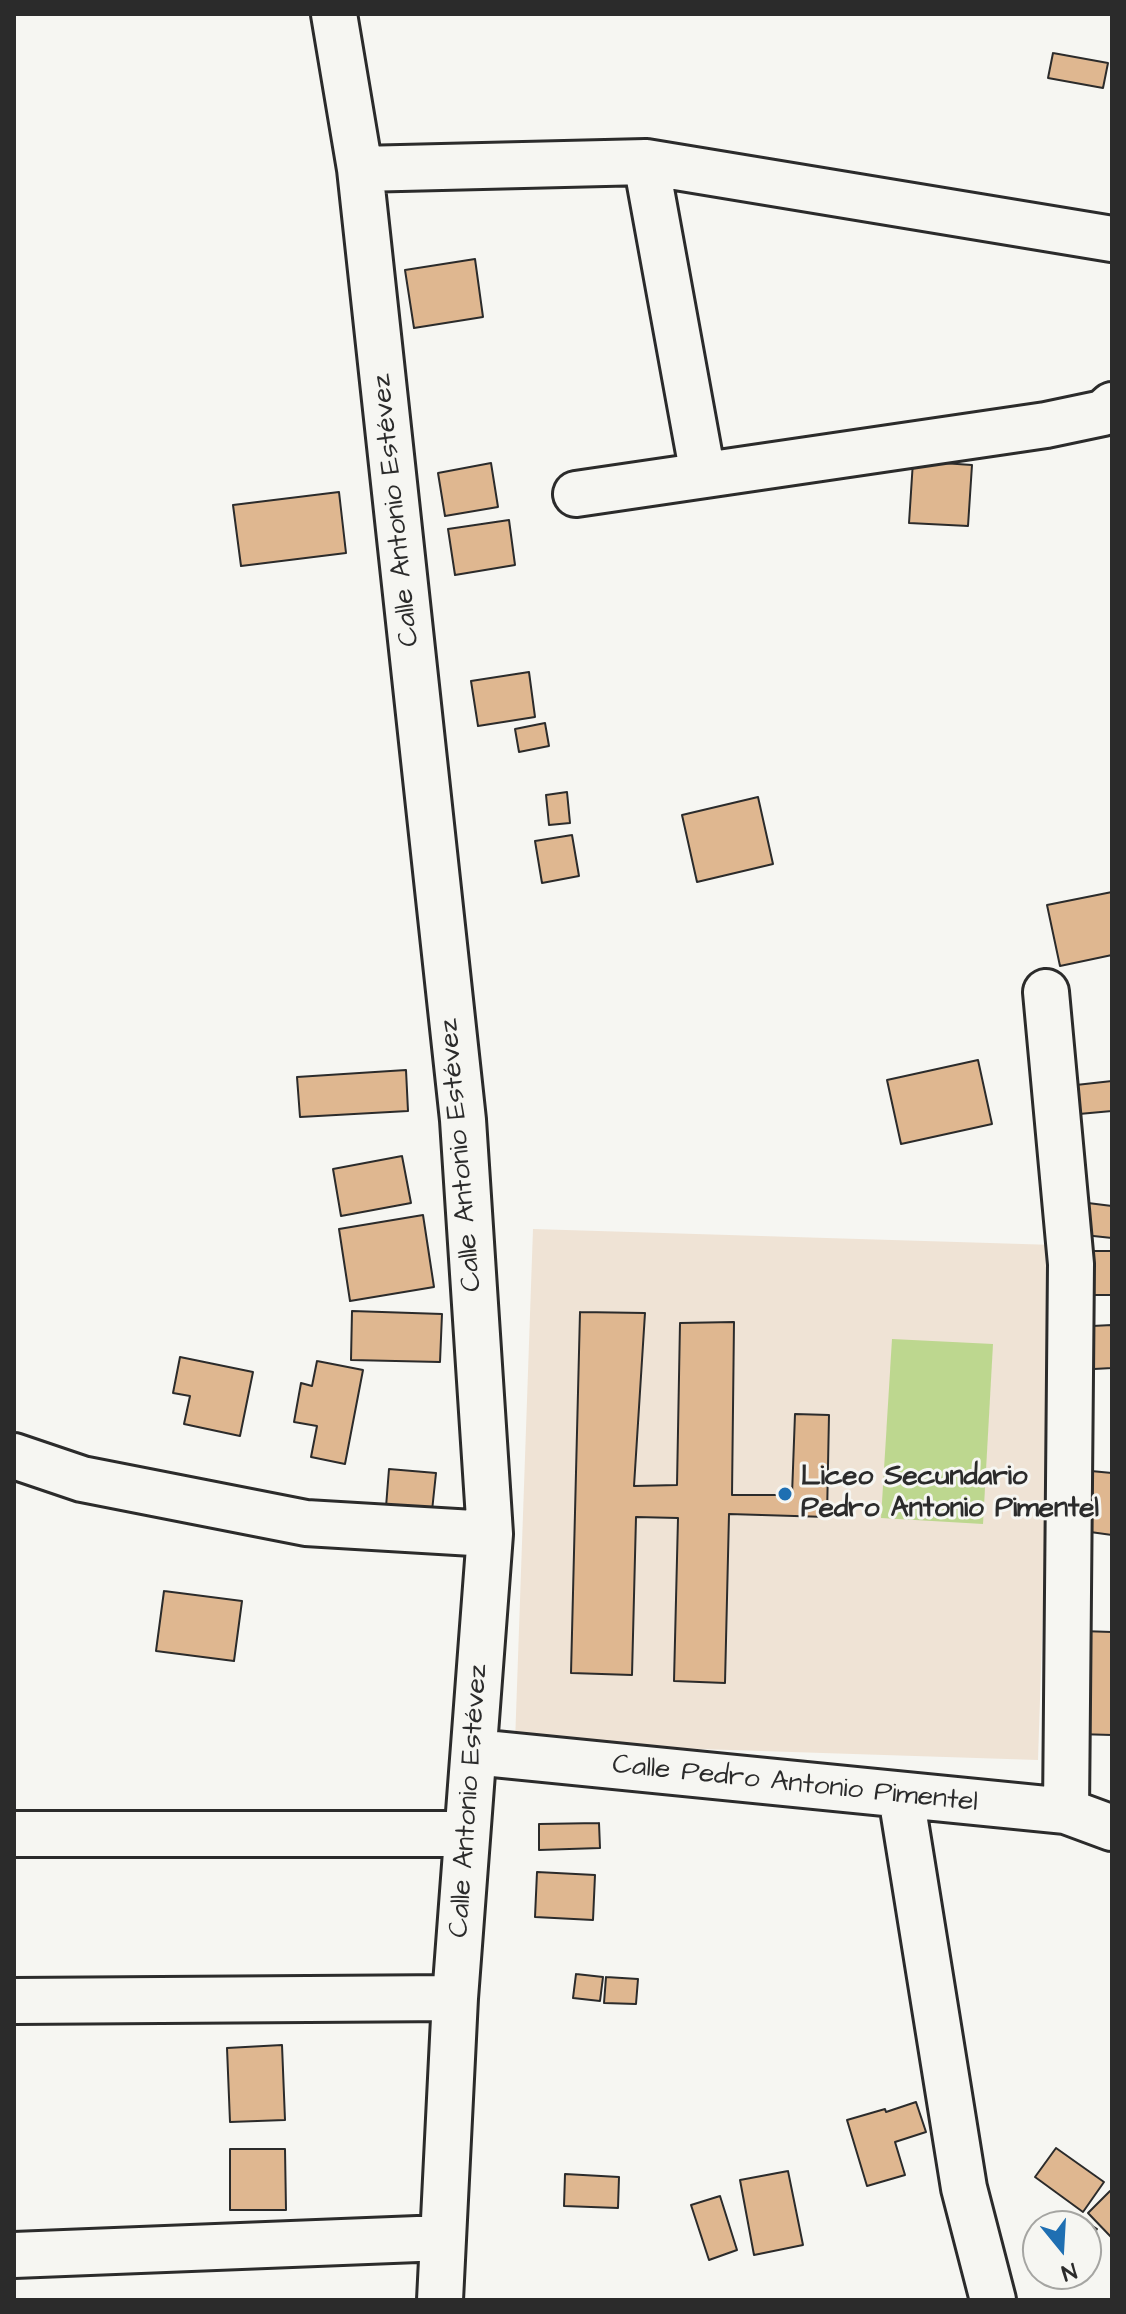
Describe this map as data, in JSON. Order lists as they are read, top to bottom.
{
  "streets": {
    "street": ["Calle Antonio Estévez", "Calle Pedro Antonio Pimentel"]
  },
  "crossings": [
    ["Calle Antonio Estévez", "Calle Pedro Antonio Pimentel"]
  ],
  "places": ["Liceo Secundario Pedro Antonio Pimentel"],
  "north": "bottom"
}
